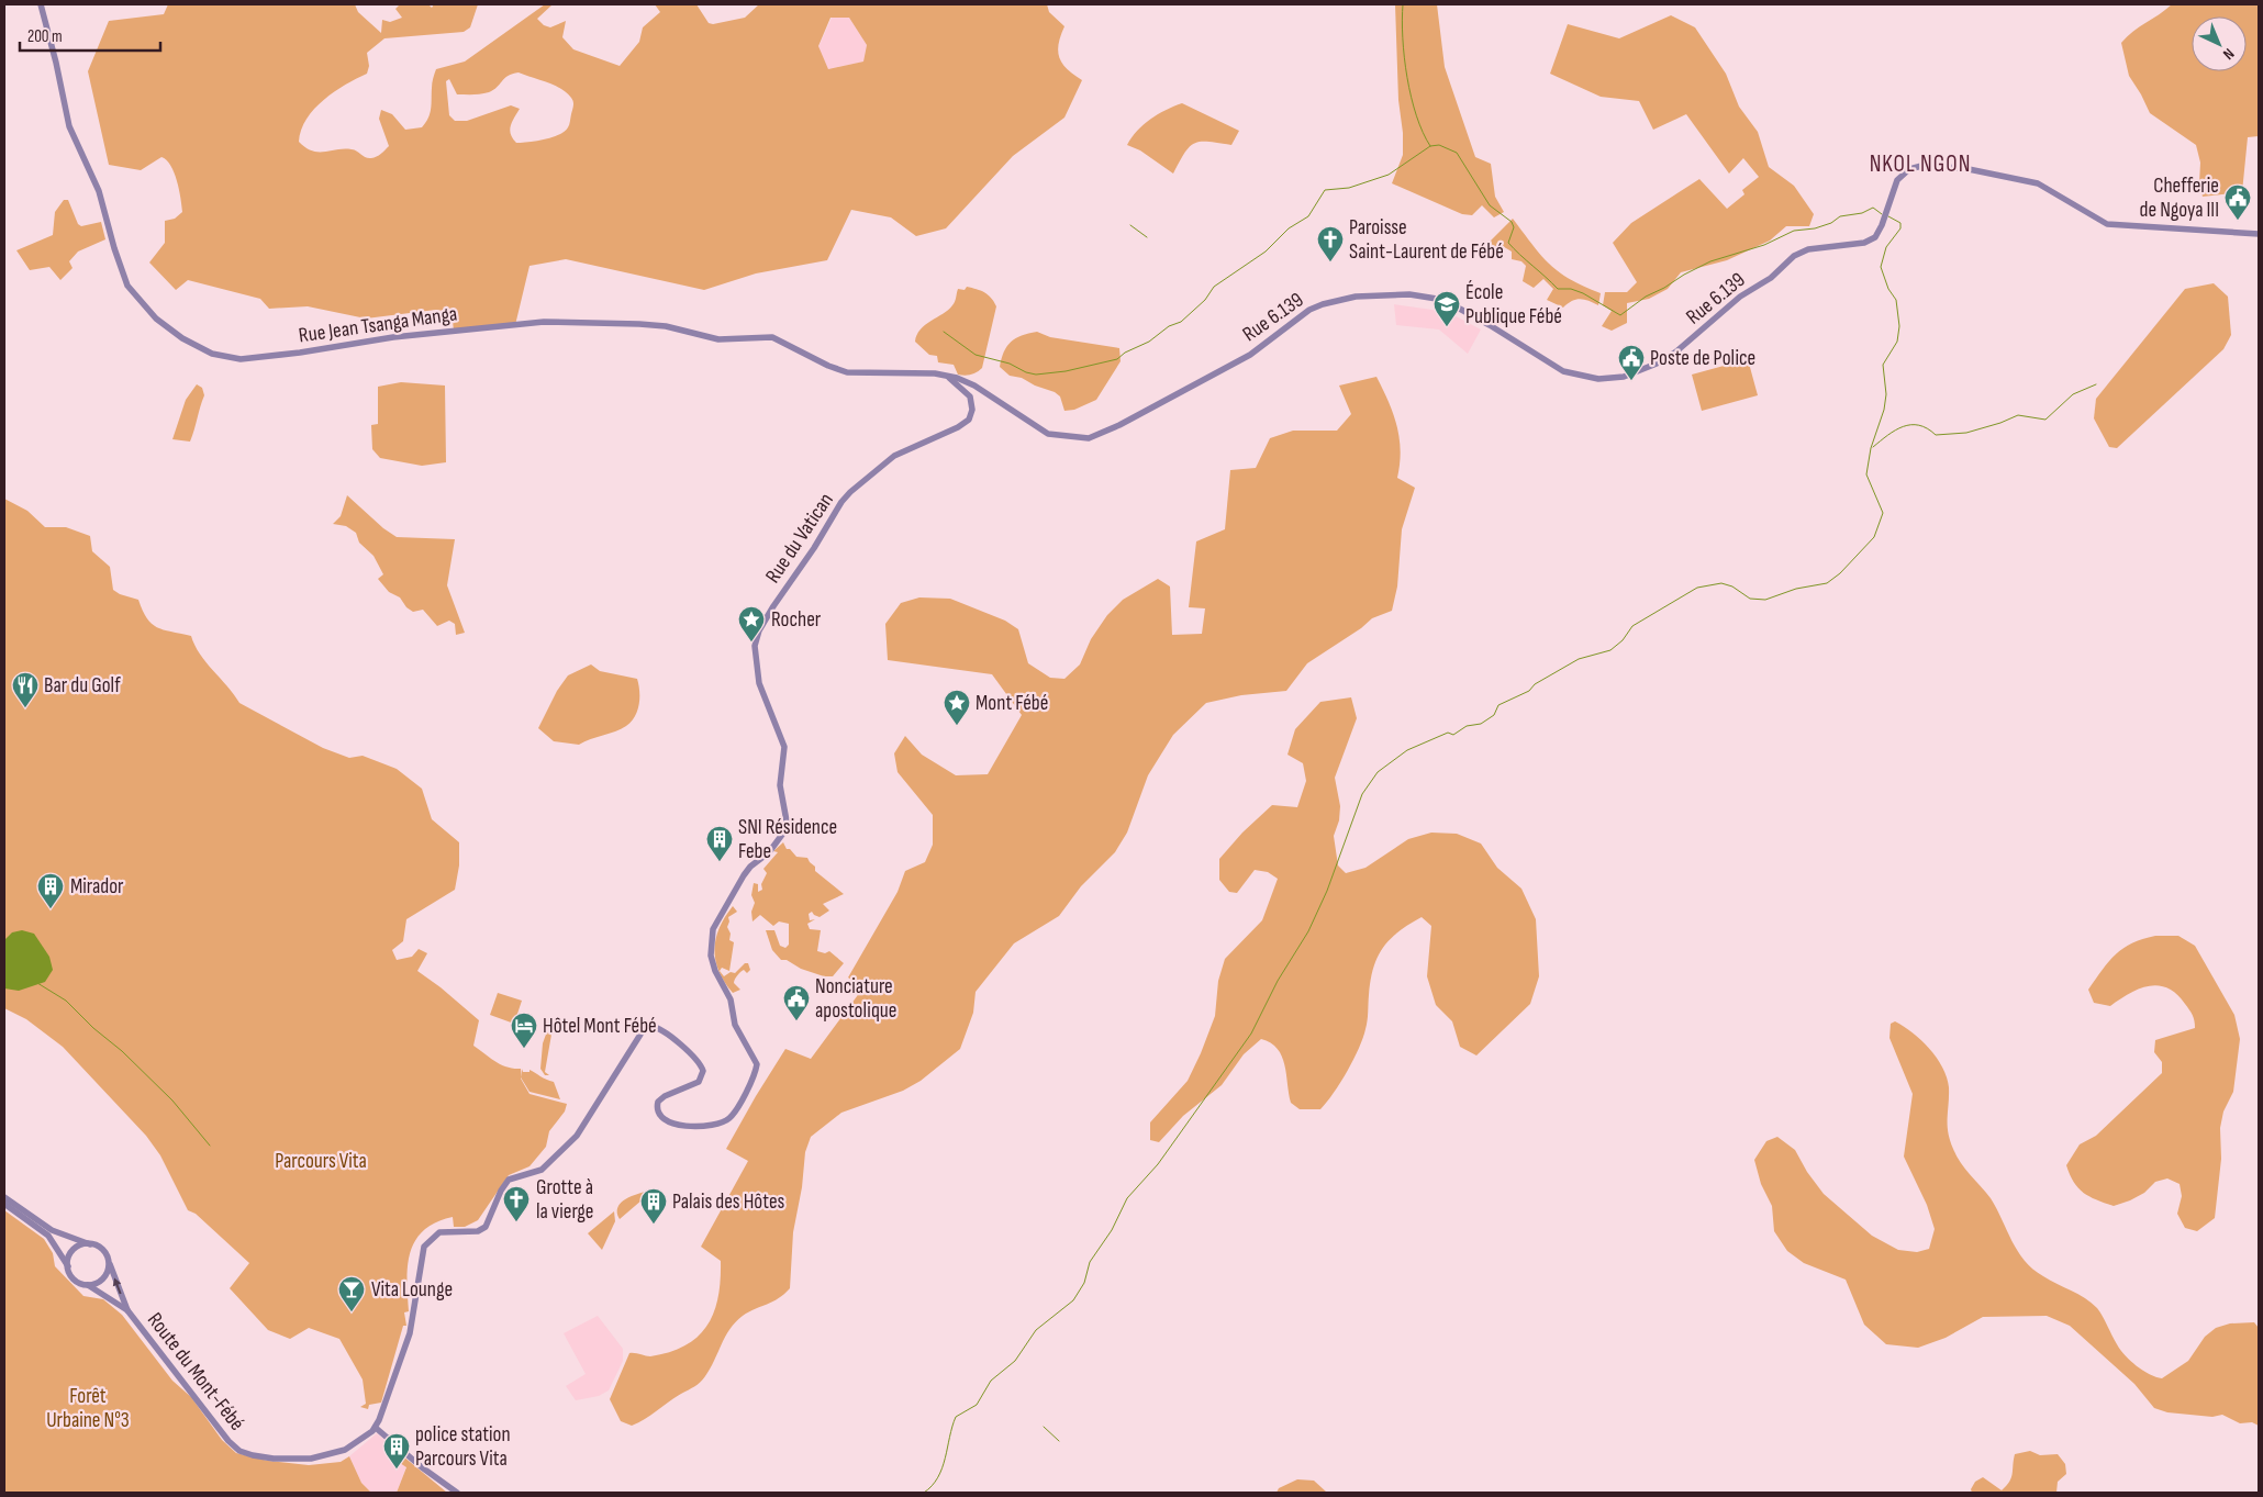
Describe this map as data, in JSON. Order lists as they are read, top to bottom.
{
  "streets": {
    "street": [
      "Rue 6.139",
      "Rue Jean Tsanga Manga",
      "Rue du Vatican",
      "Route du Mont-Fébé"
    ]
  },
  "crossings": [
    ["Rue 6.139", "Rue Jean Tsanga Manga"],
    ["Rue 6.139", "Rue du Vatican"],
    ["Rue Jean Tsanga Manga", "Rue du Vatican"],
    ["Rue du Vatican", "Route du Mont-Fébé"]
  ],
  "districts": ["NKOL NGON"],
  "parks": ["Parcours Vita", "Forêt Urbaine N°3"],
  "places": {
    "public building": ["Chefferie de Ngoya III", "Poste de Police", "Nonciature apostolique"],
    "church": ["Paroisse Saint-Laurent de Fébé", "Grotte à la vierge"],
    "school or university": ["École Publique Fébé"],
    "place": ["Rocher", "Mont Fébé"],
    "restaurant": ["Bar du Golf"],
    "building": [
      "SNI Résidence Febe",
      "Mirador",
      "Palais des Hôtes",
      "police station Parcours Vita"
    ],
    "hotel": ["Hôtel Mont Fébé"],
    "bar": ["Vita Lounge"]
  },
  "scale_bar": "200 m",
  "north": "bottom right"
}
